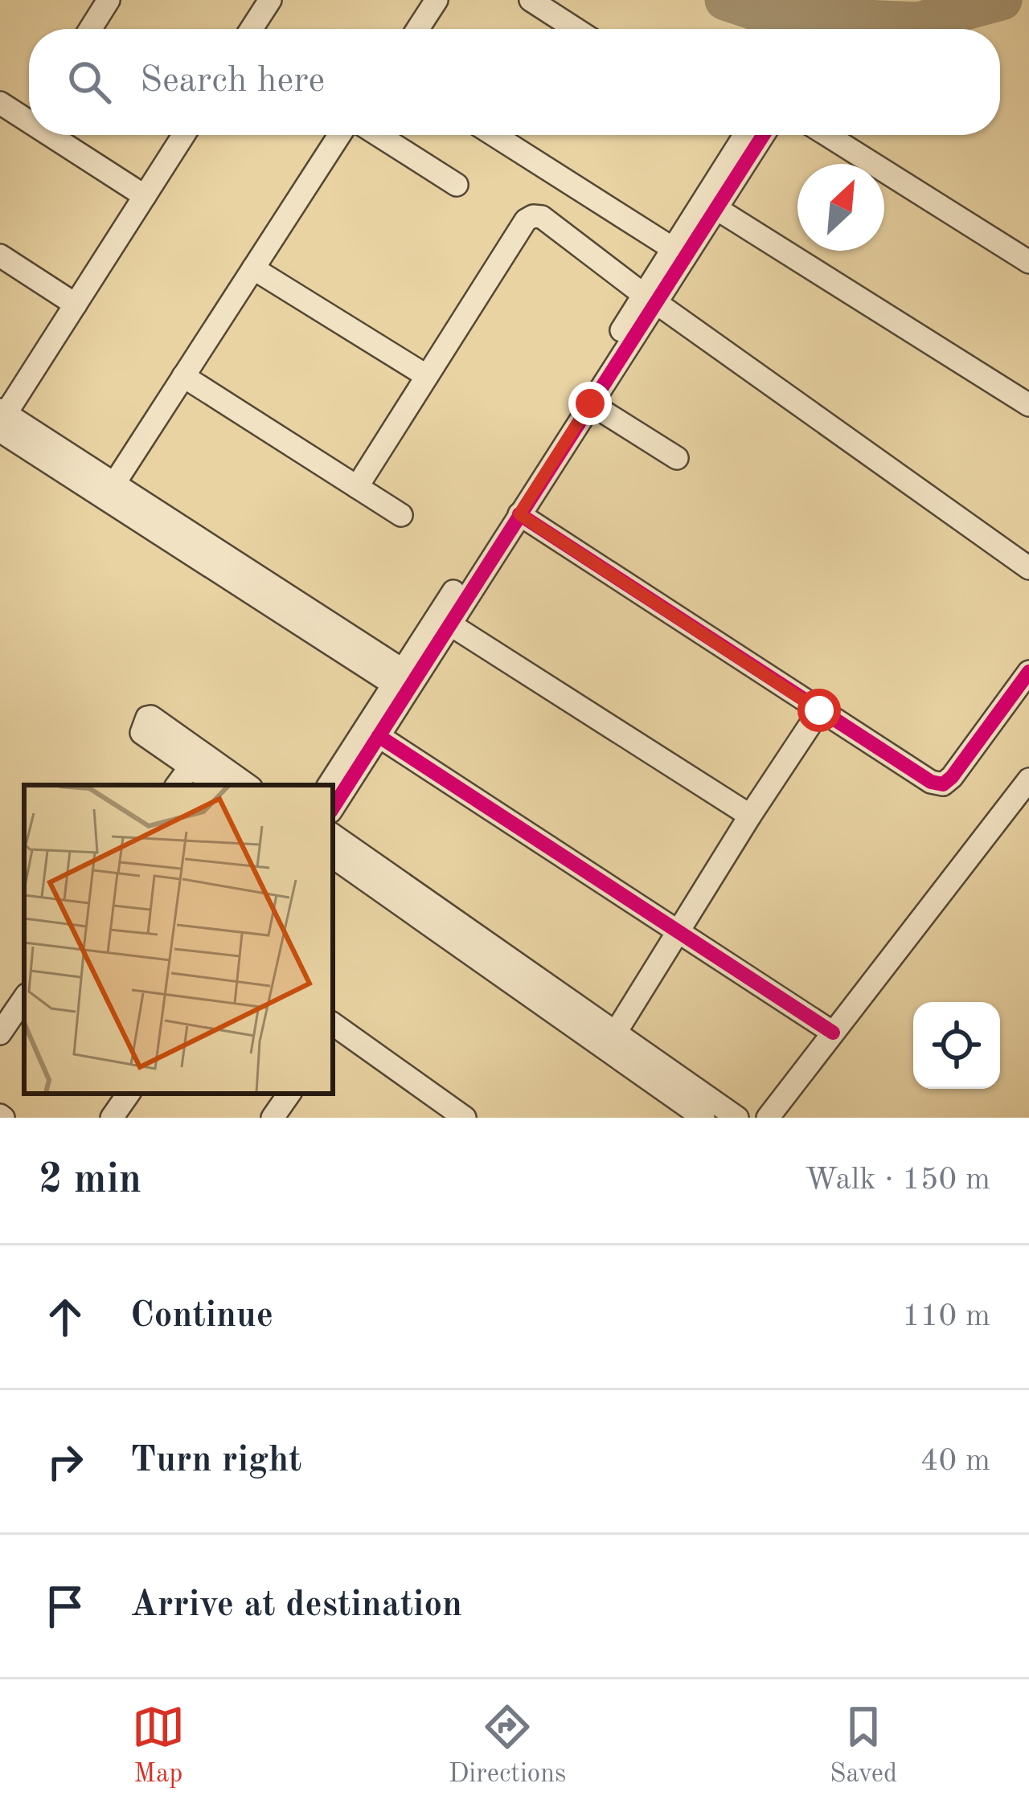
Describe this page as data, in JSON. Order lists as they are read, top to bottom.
{
  "north": "top right",
  "page": {
    "search": "Search here",
    "heading": ["2 min", "Walk · 150 m"],
    "list": [
      ["Continue", "110 m"],
      ["Turn right", "40 m"],
      "Arrive at destination"
    ],
    "nav": ["Map", "Directions", "Saved"]
  }
}
